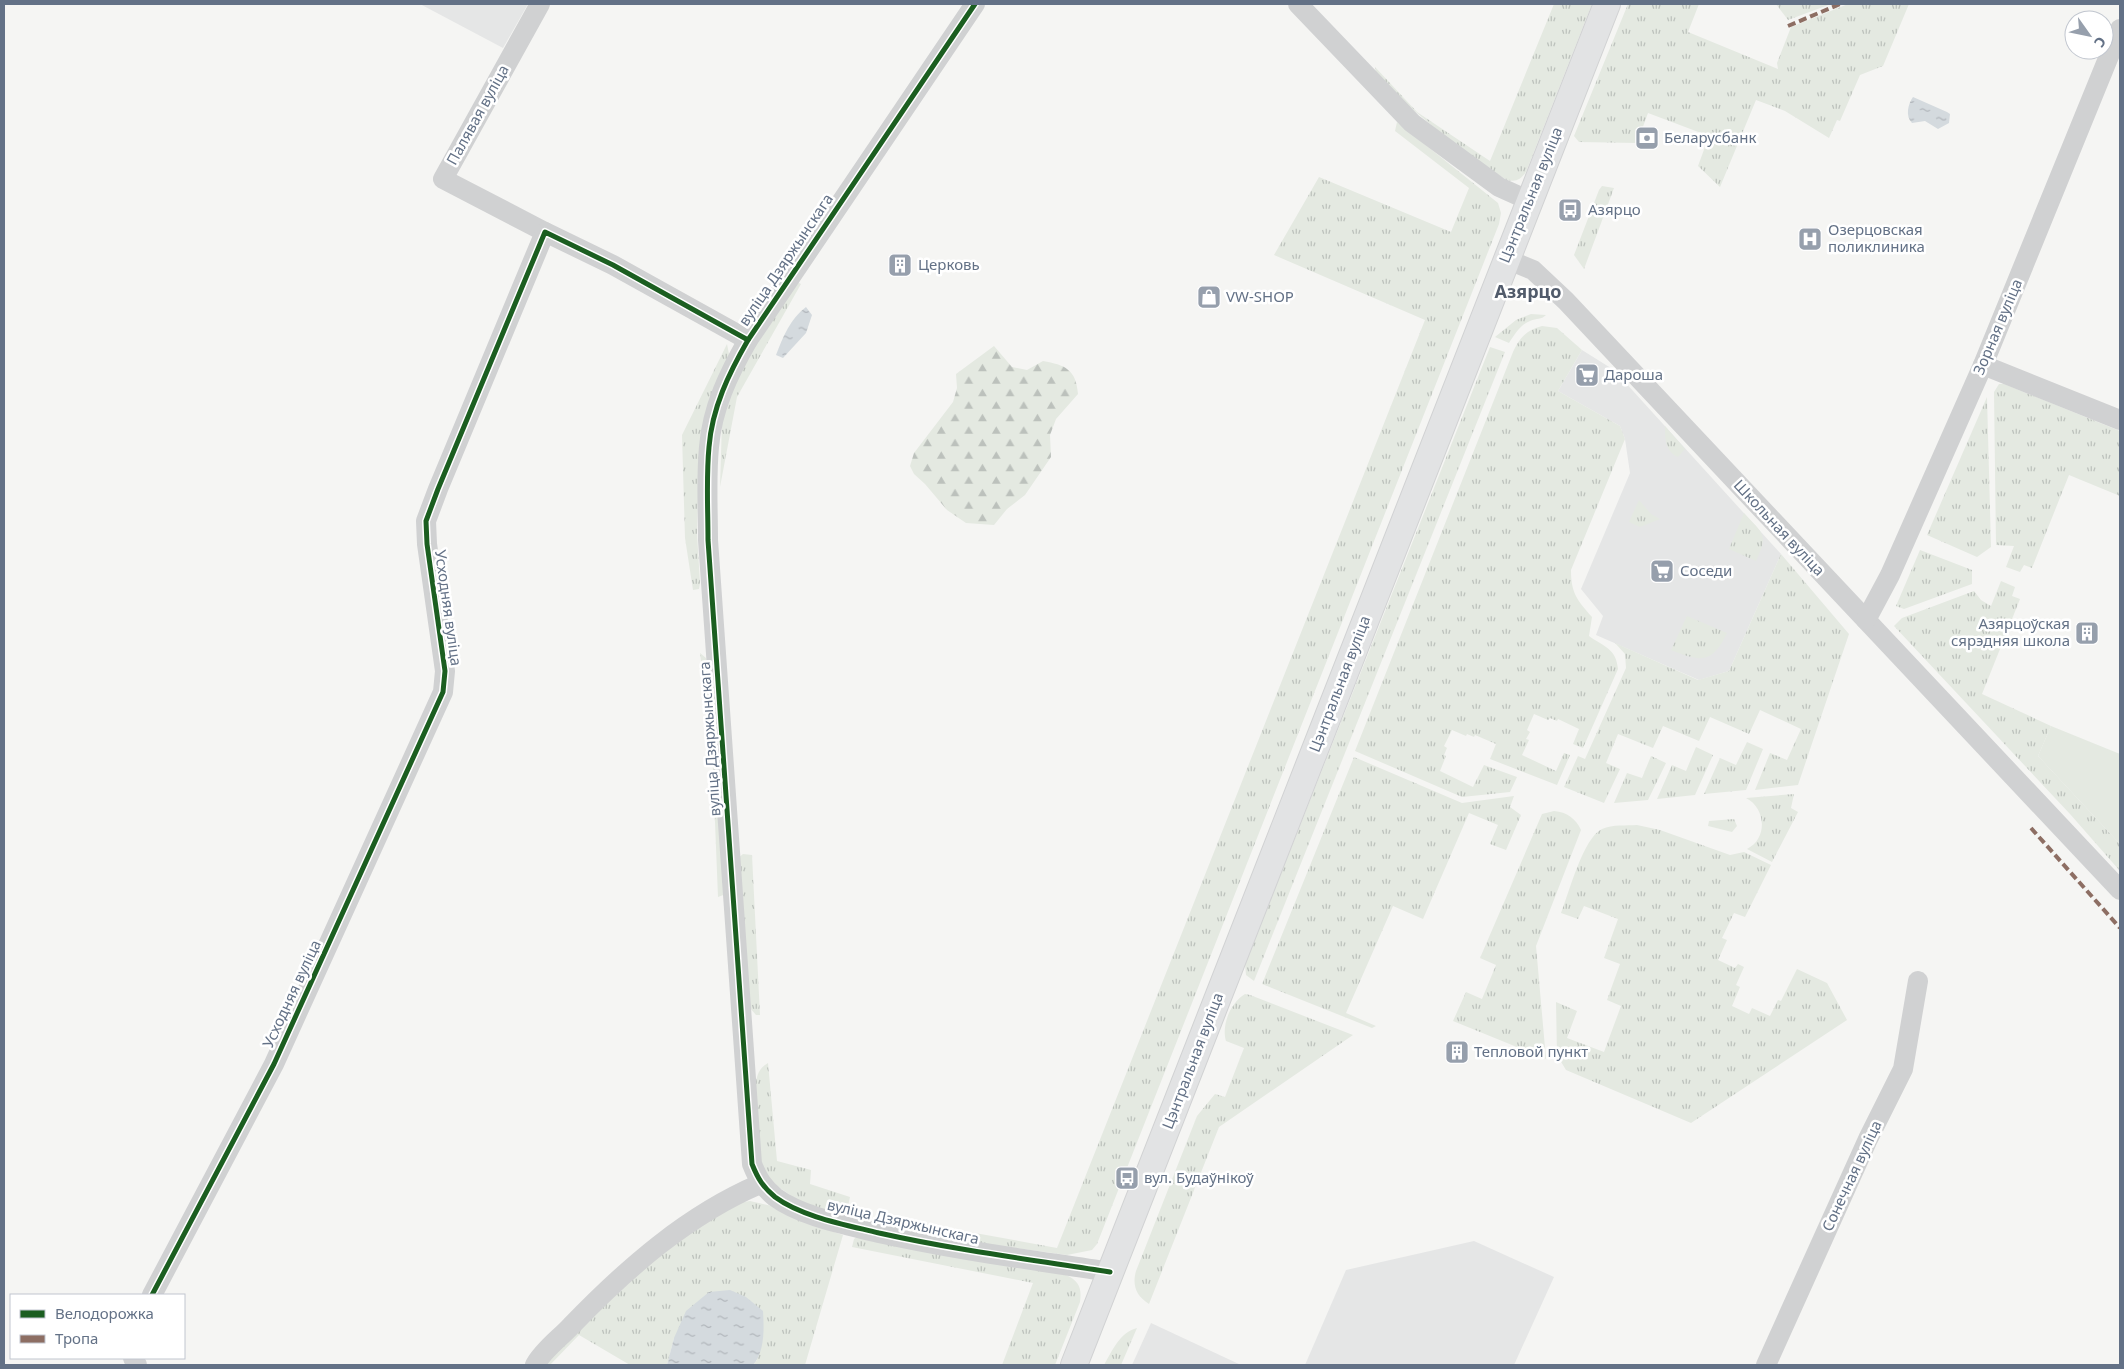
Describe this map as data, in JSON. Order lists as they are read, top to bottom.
{
  "streets": {
    "main road": ["Цэнтральная вуліца"],
    "street": [
      "Палявая вуліца",
      "вуліца Дзяржынскага",
      "Зорная вуліца",
      "Школьная вуліца",
      "Усходняя вуліца",
      "Сонечная вуліца"
    ]
  },
  "crossings": [
    ["Палявая вуліца", "Усходняя вуліца"],
    ["Цэнтральная вуліца", "вуліца Дзяржынскага"],
    ["Цэнтральная вуліца", "Школьная вуліца"],
    ["Зорная вуліца", "Школьная вуліца"]
  ],
  "districts": ["Азярцо"],
  "places": {
    "bank": ["Беларусбанк"],
    "bus stop": ["Азярцо", "вул. Будаўнікоў"],
    "hospital": ["Озерцовская поликлиника"],
    "building": ["Церковь", "Азярцоўская сярэдняя школа", "Тепловой пункт"],
    "shop": ["VW-SHOP"],
    "supermarket": ["Дароша", "Соседи"]
  },
  "legend": ["Велодорожка", "Тропа"],
  "north": "bottom right"
}
